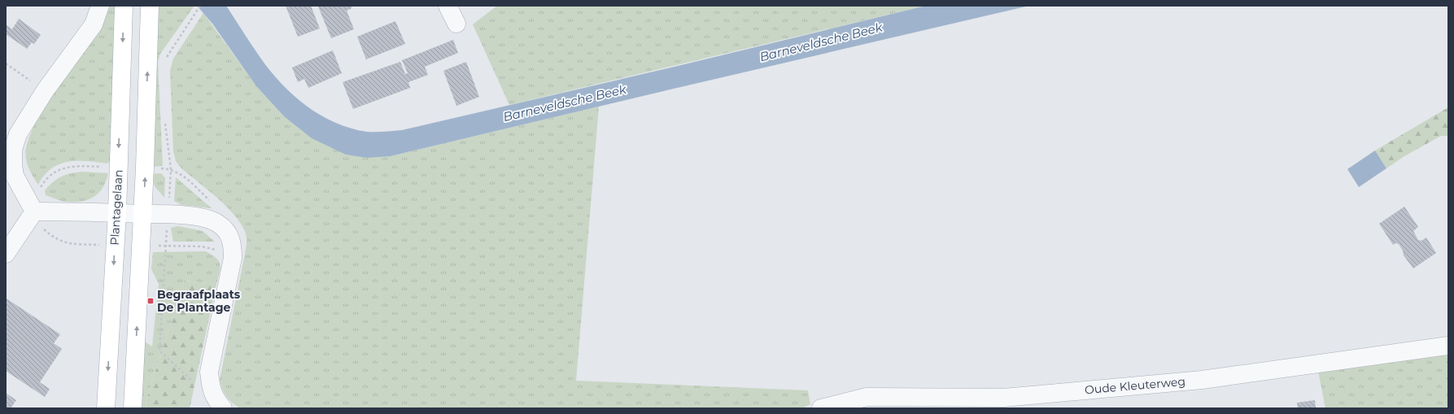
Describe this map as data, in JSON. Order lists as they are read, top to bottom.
{
  "streets": {
    "main road": ["Plantagelaan"],
    "street": ["Oude Kleuterweg"]
  },
  "water": ["Barneveldsche Beek"],
  "places": {
    "transit": ["Begraafplaats De Plantage"]
  }
}
